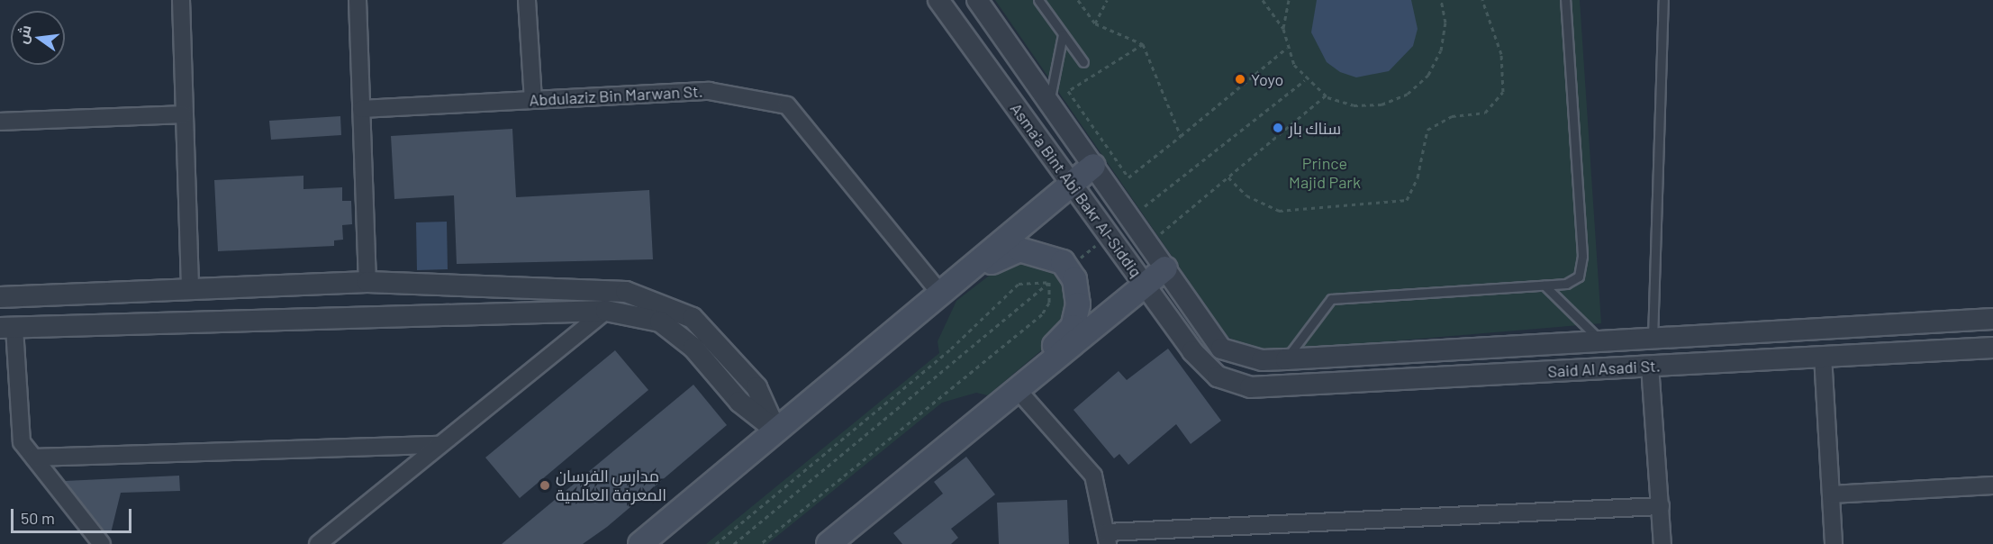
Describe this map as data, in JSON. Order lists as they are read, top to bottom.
{
  "streets": {
    "street": ["Abdulaziz Bin Marwan St.", "Asma'a Bint Abi Bakr Al-Siddiq", "Said Al Asadi St."]
  },
  "crossings": [
    ["Asma'a Bint Abi Bakr Al-Siddiq", "Said Al Asadi St."]
  ],
  "parks": ["Prince Majid Park"],
  "places": ["Yoyo", "سناك بار", "مدارس الفرسان المعرفة العالمية"],
  "scale_bar": "50 m",
  "north": "left"
}
